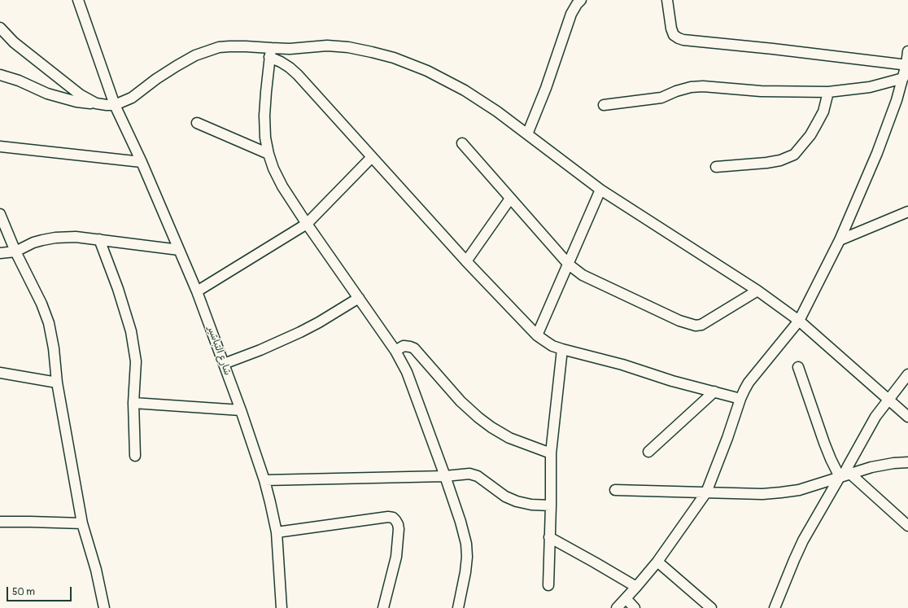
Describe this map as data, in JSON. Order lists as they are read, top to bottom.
{
  "streets": {
    "street": ["شارع التباشير"]
  },
  "scale_bar": "50 m"
}
